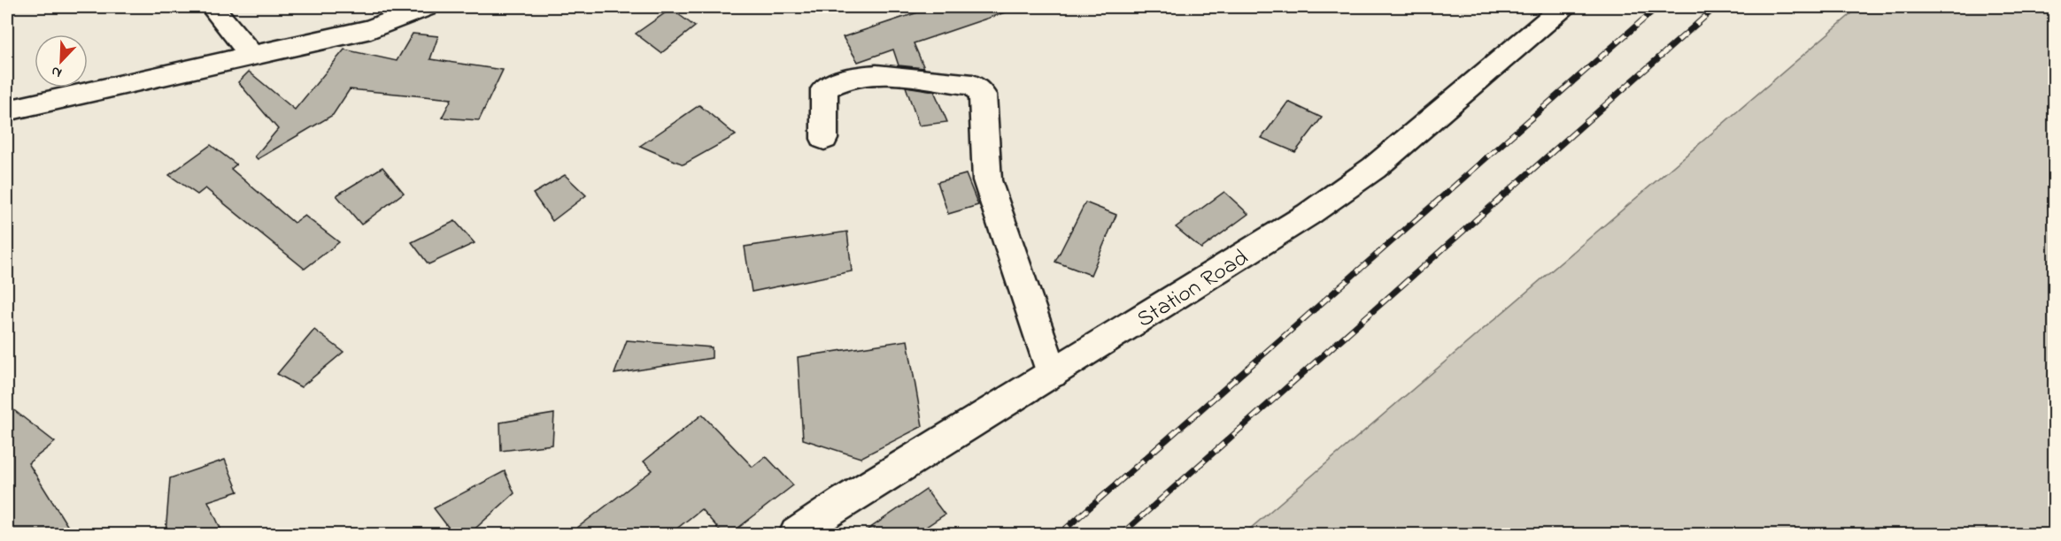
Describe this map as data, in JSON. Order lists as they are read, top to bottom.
{
  "streets": {
    "street": ["Station Road"]
  },
  "north": "bottom left"
}
